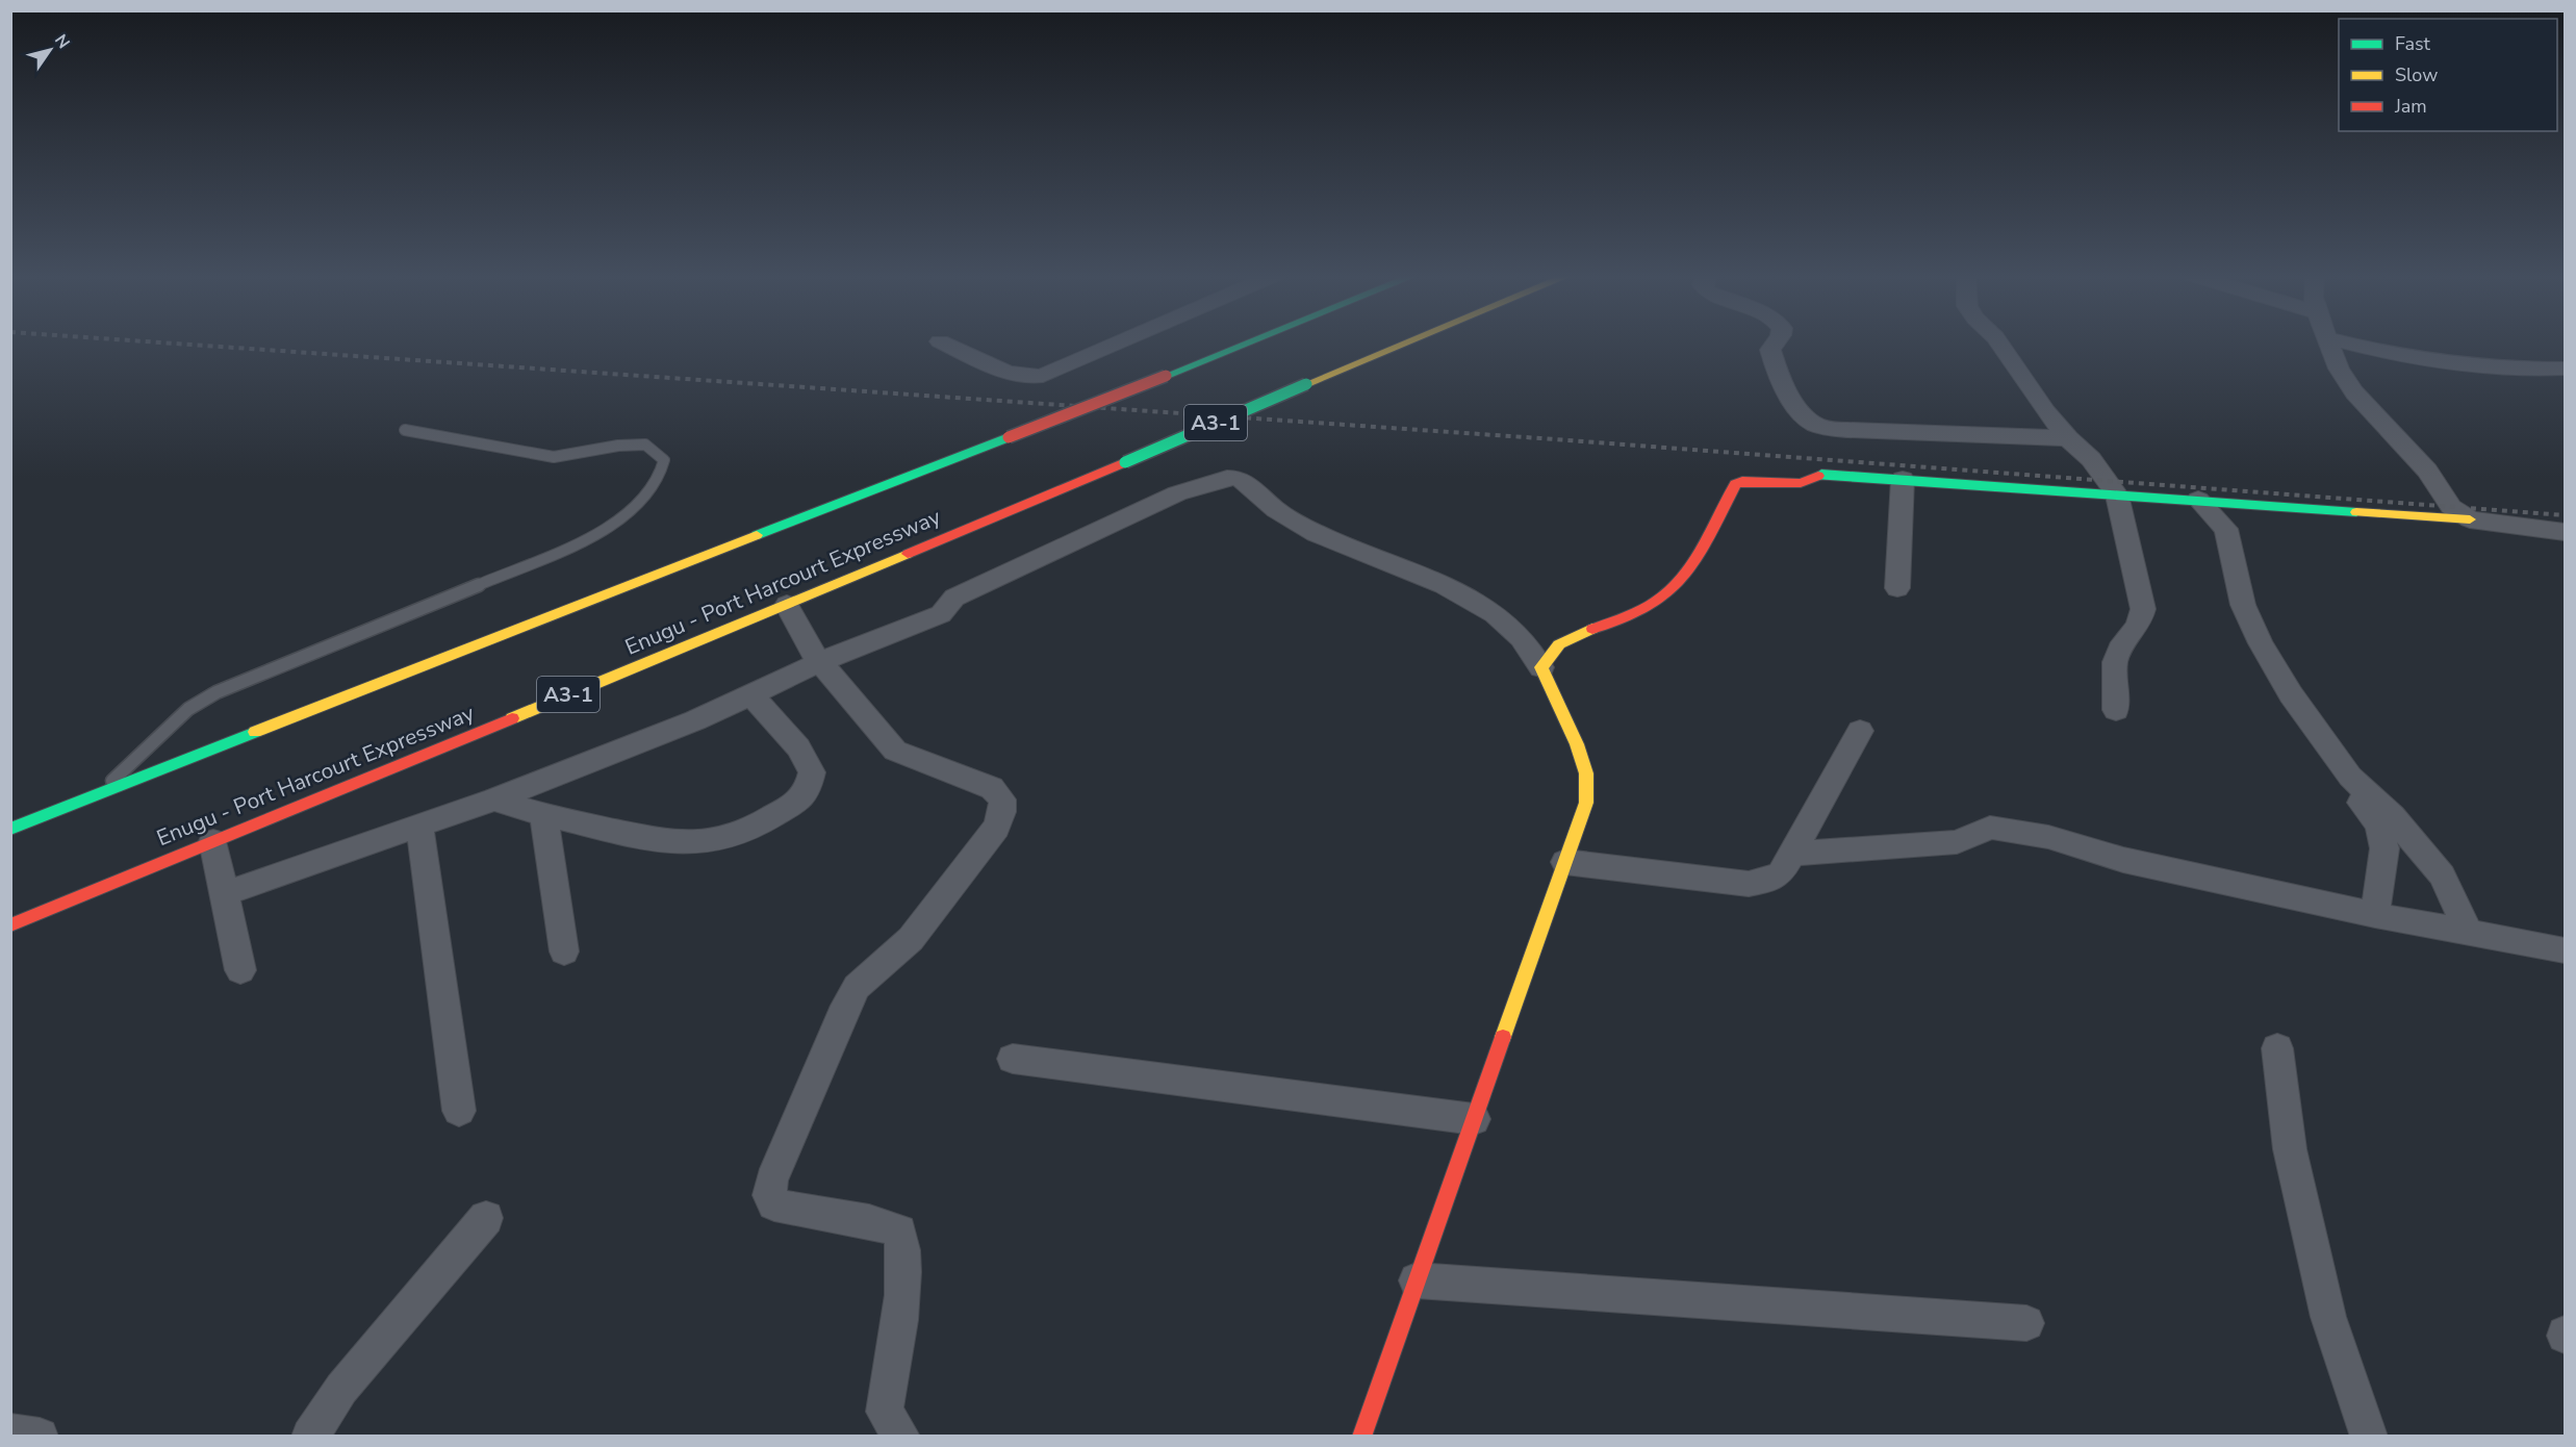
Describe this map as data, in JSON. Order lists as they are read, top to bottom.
{
  "streets": {
    "main road": ["A3-1", "Enugu - Port Harcourt Expressway"]
  },
  "legend": ["Fast", "Slow", "Jam"],
  "north": "top right"
}
